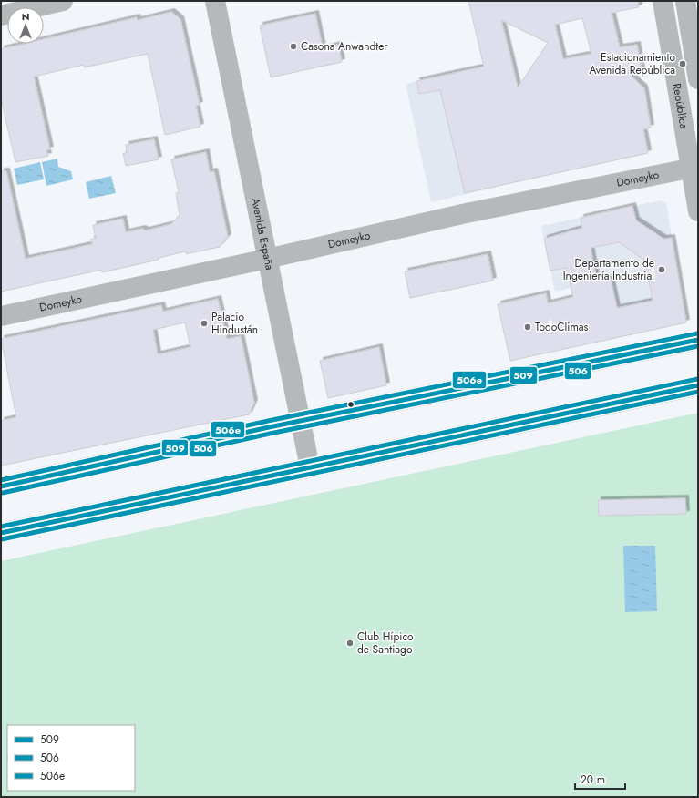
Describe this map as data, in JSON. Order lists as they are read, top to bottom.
{
  "streets": {
    "street": ["República", "Domeyko", "Avenida España"]
  },
  "crossings": [
    ["República", "Domeyko"],
    ["Domeyko", "Avenida España"]
  ],
  "places": [
    "Casona Anwandter",
    "Estacionamiento Avenida República",
    "Departamento de Ingeniería Industrial",
    "Palacio Hindustán",
    "TodoClimas",
    "Club Hípico de Santiago"
  ],
  "lines": ["transit line 506e", "transit line 509", "transit line 506"],
  "legend": ["509", "506", "506e"],
  "scale_bar": "20 m",
  "north": "top"
}
